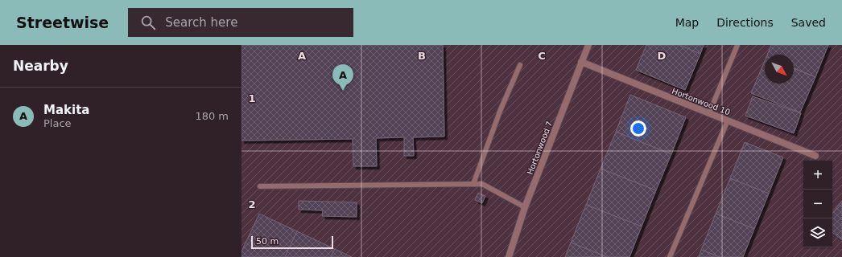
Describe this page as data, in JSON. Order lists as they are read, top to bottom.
{
  "streets": {
    "street": ["Hortonwood 10", "Hortonwood 7"]
  },
  "crossings": [
    ["Hortonwood 10", "Hortonwood 7"]
  ],
  "scale_bar": "50 m",
  "north": "bottom right",
  "page": {
    "header": "Streetwise",
    "search": "Search here",
    "nav": ["Map", "Directions", "Saved"],
    "heading": "Nearby",
    "pins": "A",
    "list": [
      {
        "mark": "A",
        "name": "Makita",
        "note": "Place",
        "value": "180 m"
      }
    ],
    "map_buttons": ["+", "−"],
    "scale": "50 m"
  },
  "grid": {
    "columns": [
      "A",
      "B",
      "C",
      "D"
    ],
    "rows": ["1", "2"]
  }
}
